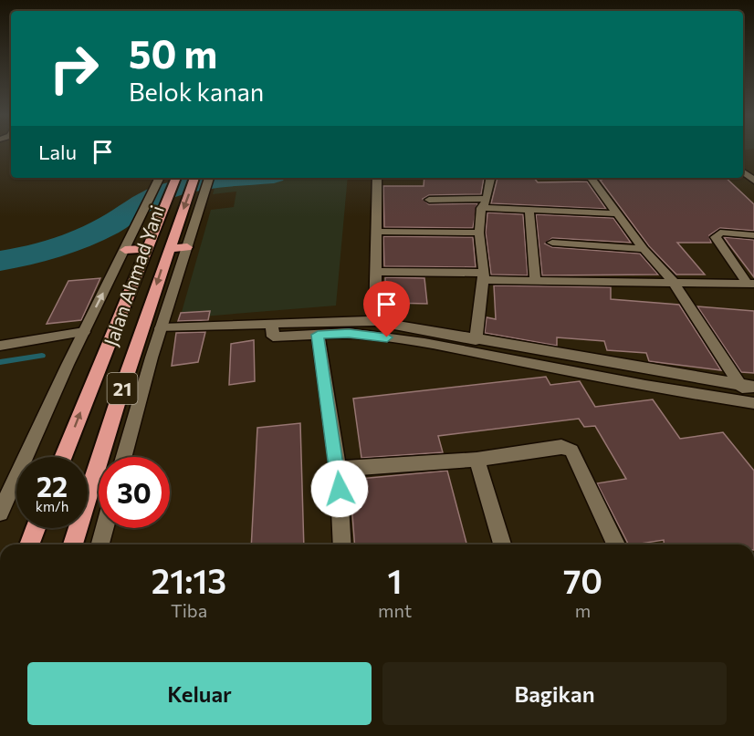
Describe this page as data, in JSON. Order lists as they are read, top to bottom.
{
  "streets": {
    "highway": ["Jalan Ahmad Yani", "21"]
  },
  "page": {
    "turn": ["50 m", "Belok kanan"],
    "then": "Lalu",
    "speed": "22 km/h",
    "limit": "30",
    "eta": [
      "21:13",
      "Tiba",
      "1",
      "mnt",
      "70",
      "m"
    ],
    "buttons": ["Keluar", "Bagikan"]
  }
}
